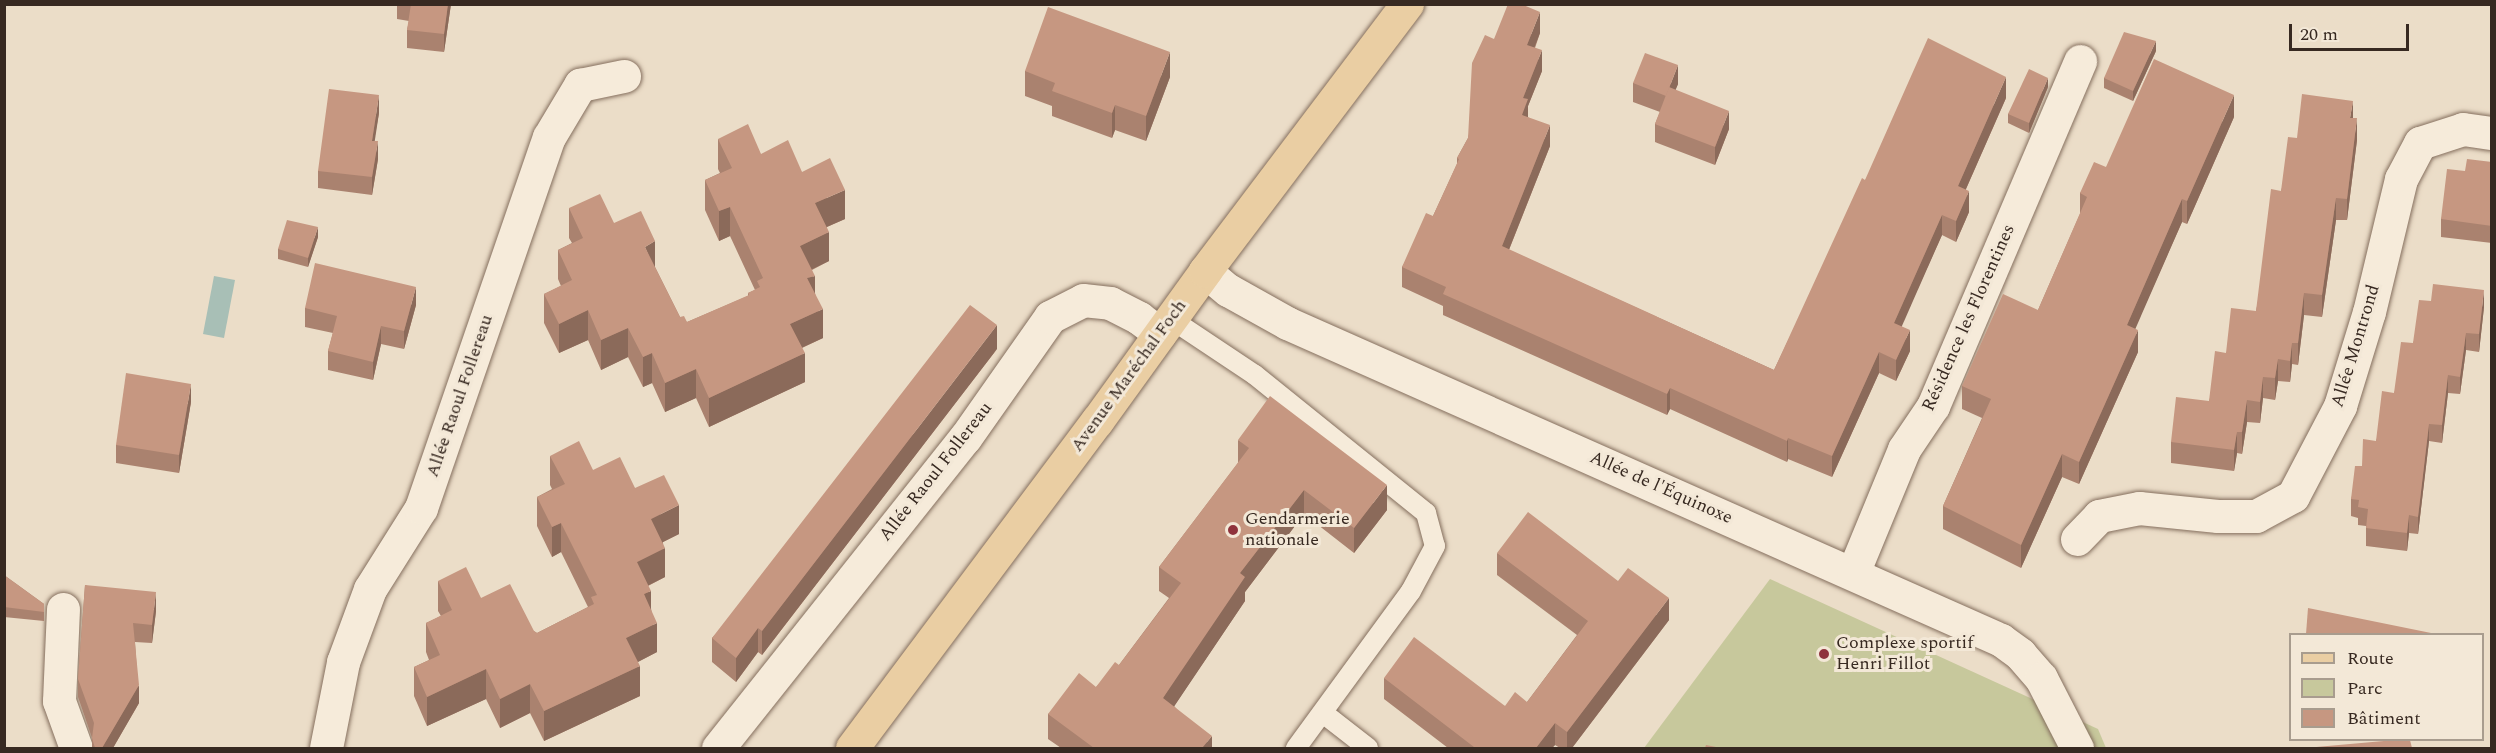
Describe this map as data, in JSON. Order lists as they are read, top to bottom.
{
  "streets": {
    "main road": ["Avenue Maréchal Foch"],
    "street": [
      "Résidence les Florentines",
      "Allée Montrond",
      "Allée Raoul Follereau",
      "Allée de l'Équinoxe"
    ]
  },
  "crossings": [
    ["Résidence les Florentines", "Allée de l'Équinoxe"],
    ["Avenue Maréchal Foch", "Allée Raoul Follereau"],
    ["Avenue Maréchal Foch", "Allée de l'Équinoxe"]
  ],
  "places": ["Gendarmerie nationale", "Complexe sportif Henri Fillot"],
  "legend": ["Route", "Parc", "Bâtiment"],
  "scale_bar": "20 m"
}
